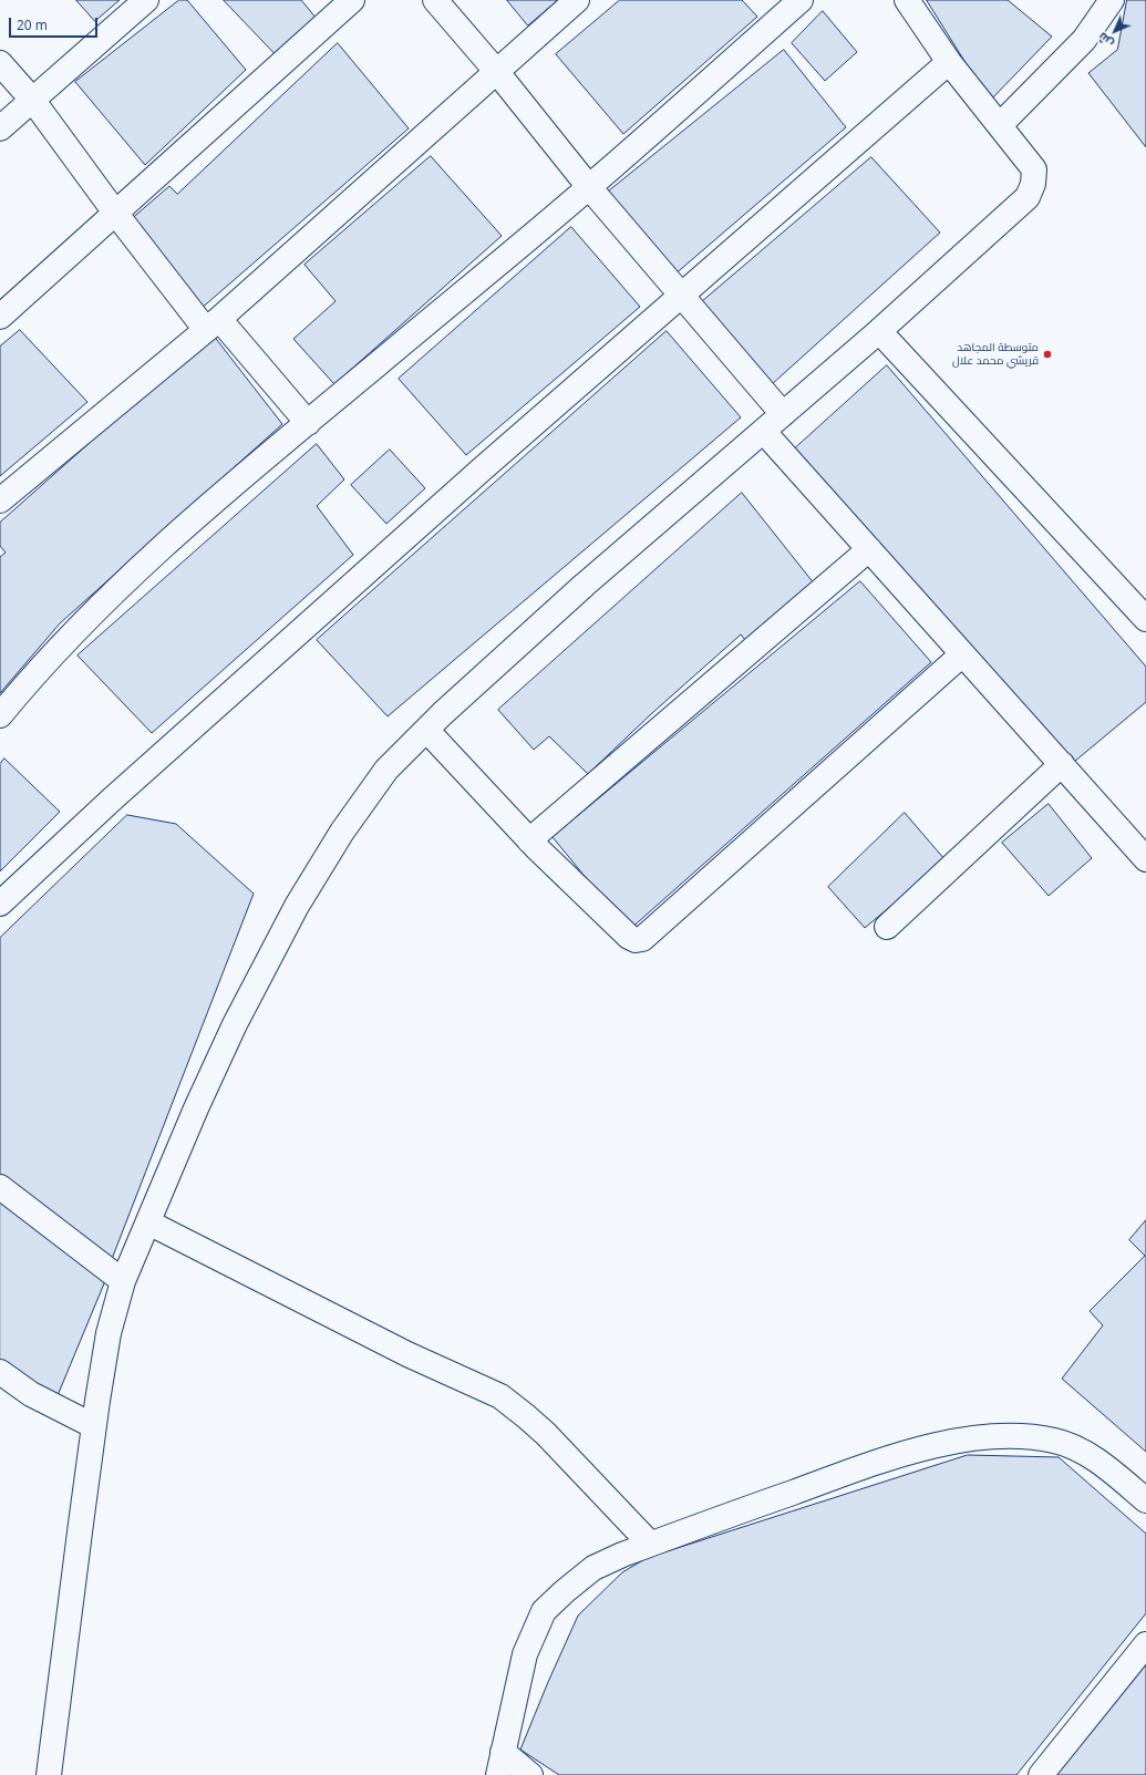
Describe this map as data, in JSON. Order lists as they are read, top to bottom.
{
  "places": ["متوسطة المجاهد قريشي محمد علال"],
  "scale_bar": "20 m",
  "north": "bottom left"
}
